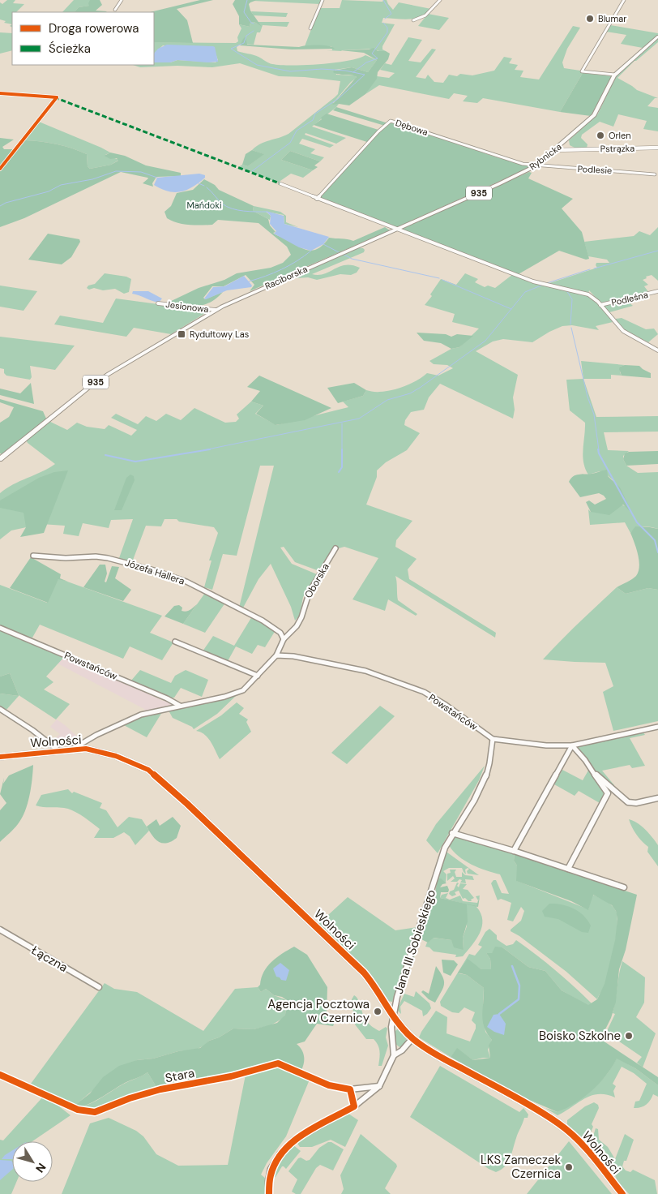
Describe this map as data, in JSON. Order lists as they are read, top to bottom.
{
  "streets": {
    "main road": ["Rybnicka", "935", "Raciborska"],
    "street": [
      "Dębowa",
      "Pstrązka",
      "Podlesie",
      "Podleśna",
      "Jesionowa",
      "Józefa Hallera",
      "Oborska",
      "Powstańców",
      "Wolności",
      "Jana III Sobieskiego",
      "Łączna",
      "Stara"
    ]
  },
  "crossings": [
    ["Dębowa", "Rybnicka"],
    ["Dębowa", "Podlesie"],
    ["Pstrązka", "Rybnicka"],
    ["Rybnicka", "Podlesie"],
    ["Rybnicka", "Raciborska"],
    ["Raciborska", "Jesionowa"],
    ["Józefa Hallera", "Oborska"],
    ["Oborska", "Powstańców"],
    ["Powstańców", "Jana III Sobieskiego"],
    ["Wolności", "Jana III Sobieskiego"]
  ],
  "parks": ["Mańdoki"],
  "places": {
    "other": [
      "Blumar",
      "Orlen",
      "Agencja Pocztowa w Czernicy",
      "Boisko Szkolne",
      "LKS Zameczek Czernica"
    ],
    "transit": ["Rydułtowy Las"]
  },
  "legend": ["Droga rowerowa", "Ścieżka"],
  "north": "bottom right"
}
